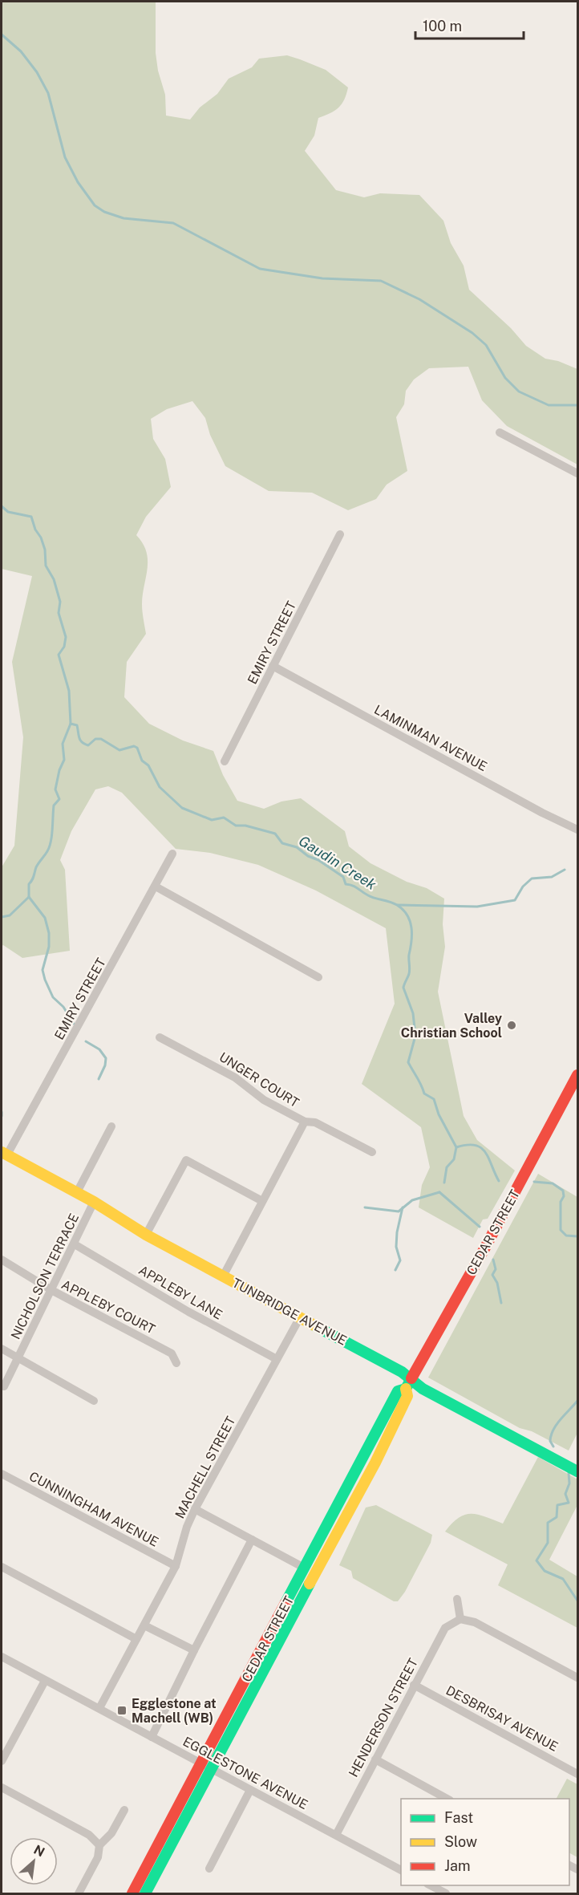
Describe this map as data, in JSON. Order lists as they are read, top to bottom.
{
  "streets": {
    "main road": ["CEDAR STREET", "TUNBRIDGE AVENUE"],
    "street": [
      "EMIRY STREET",
      "LAMINMAN AVENUE",
      "UNGER COURT",
      "NICHOLSON TERRACE",
      "APPLEBY LANE",
      "APPLEBY COURT",
      "MACHELL STREET",
      "CUNNINGHAM AVENUE",
      "HENDERSON STREET",
      "DESBRISAY AVENUE",
      "EGGLESTONE AVENUE"
    ]
  },
  "crossings": [
    ["EMIRY STREET", "LAMINMAN AVENUE"],
    ["EMIRY STREET", "TUNBRIDGE AVENUE"],
    ["CEDAR STREET", "TUNBRIDGE AVENUE"],
    ["CEDAR STREET", "EGGLESTONE AVENUE"],
    ["NICHOLSON TERRACE", "APPLEBY LANE"],
    ["NICHOLSON TERRACE", "APPLEBY COURT"],
    ["NICHOLSON TERRACE", "TUNBRIDGE AVENUE"],
    ["APPLEBY LANE", "MACHELL STREET"],
    ["TUNBRIDGE AVENUE", "MACHELL STREET"],
    ["MACHELL STREET", "CUNNINGHAM AVENUE"],
    ["MACHELL STREET", "EGGLESTONE AVENUE"],
    ["HENDERSON STREET", "DESBRISAY AVENUE"],
    ["HENDERSON STREET", "EGGLESTONE AVENUE"]
  ],
  "water": ["Gaudin Creek"],
  "places": {
    "other": ["Valley Christian School"],
    "transit": ["Egglestone at Machell (WB)"]
  },
  "legend": ["Fast", "Slow", "Jam"],
  "scale_bar": "100 m",
  "north": "top right"
}
